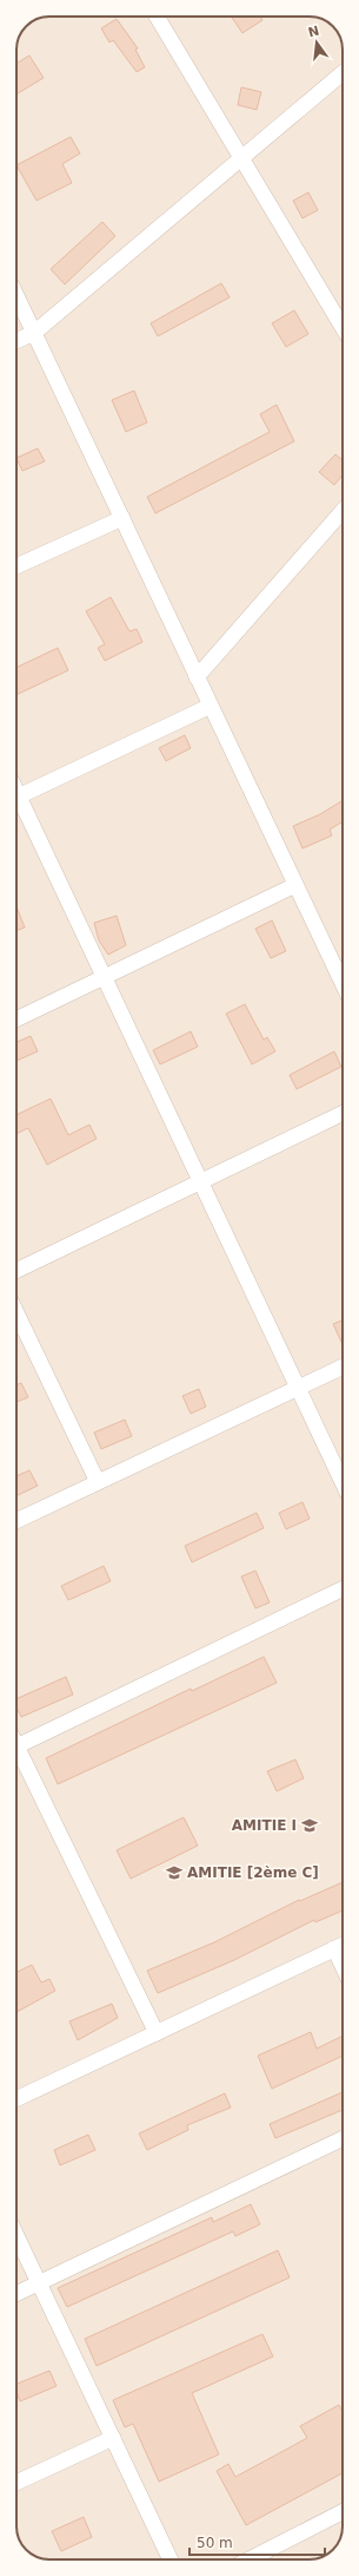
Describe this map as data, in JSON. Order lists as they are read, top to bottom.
{
  "places": {
    "school or university": ["AMITIE I", "AMITIE [2ème C]"]
  },
  "scale_bar": "50 m",
  "north": "top"
}
